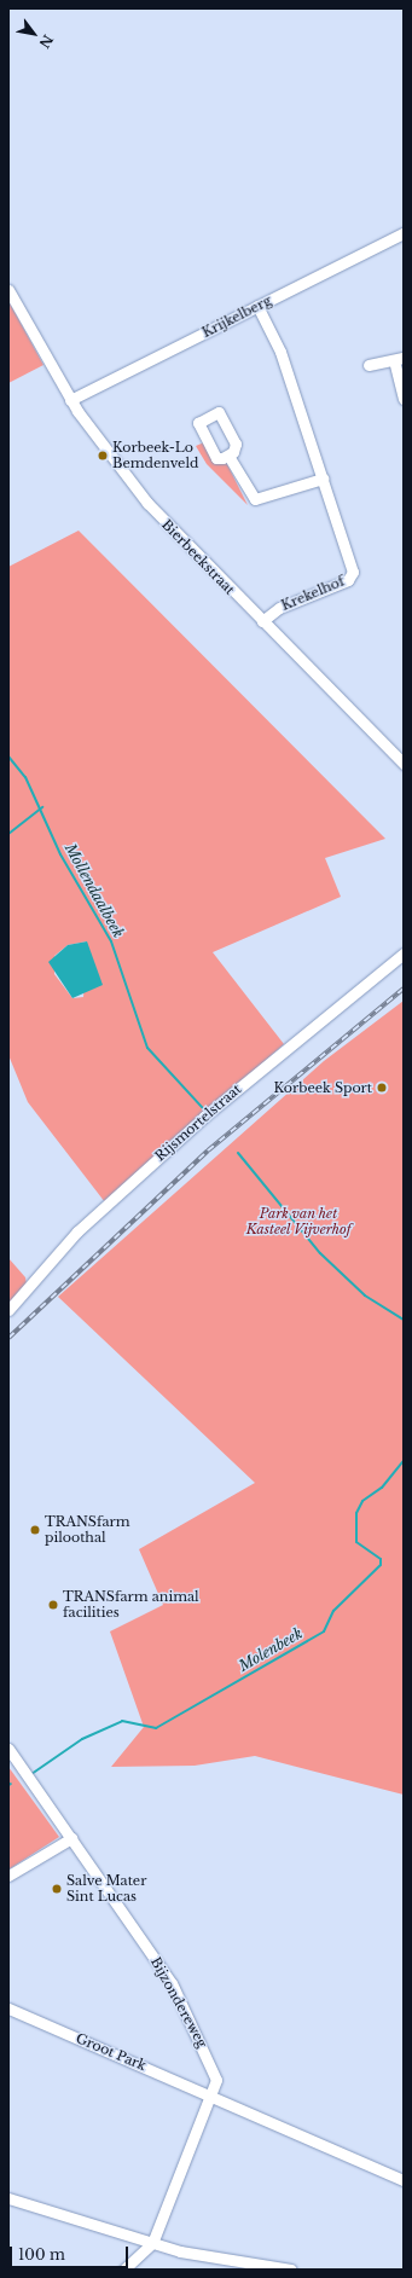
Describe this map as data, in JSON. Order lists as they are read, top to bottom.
{
  "streets": {
    "street": [
      "Krijkelberg",
      "Bierbeekstraat",
      "Krekelhof",
      "Rijsmortelstraat",
      "Bijzondereweg",
      "Groot Park"
    ]
  },
  "crossings": [
    ["Krijkelberg", "Bierbeekstraat"],
    ["Krijkelberg", "Krekelhof"],
    ["Bierbeekstraat", "Krekelhof"],
    ["Bijzondereweg", "Groot Park"]
  ],
  "water": ["Mollendaalbeek", "Molenbeek"],
  "parks": ["Park van het Kasteel Vijverhof"],
  "places": [
    "Korbeek-Lo Bemdenveld",
    "Korbeek Sport",
    "TRANSfarm piloothal",
    "TRANSfarm animal facilities",
    "Salve Mater Sint Lucas"
  ],
  "scale_bar": "100 m",
  "north": "bottom right"
}
